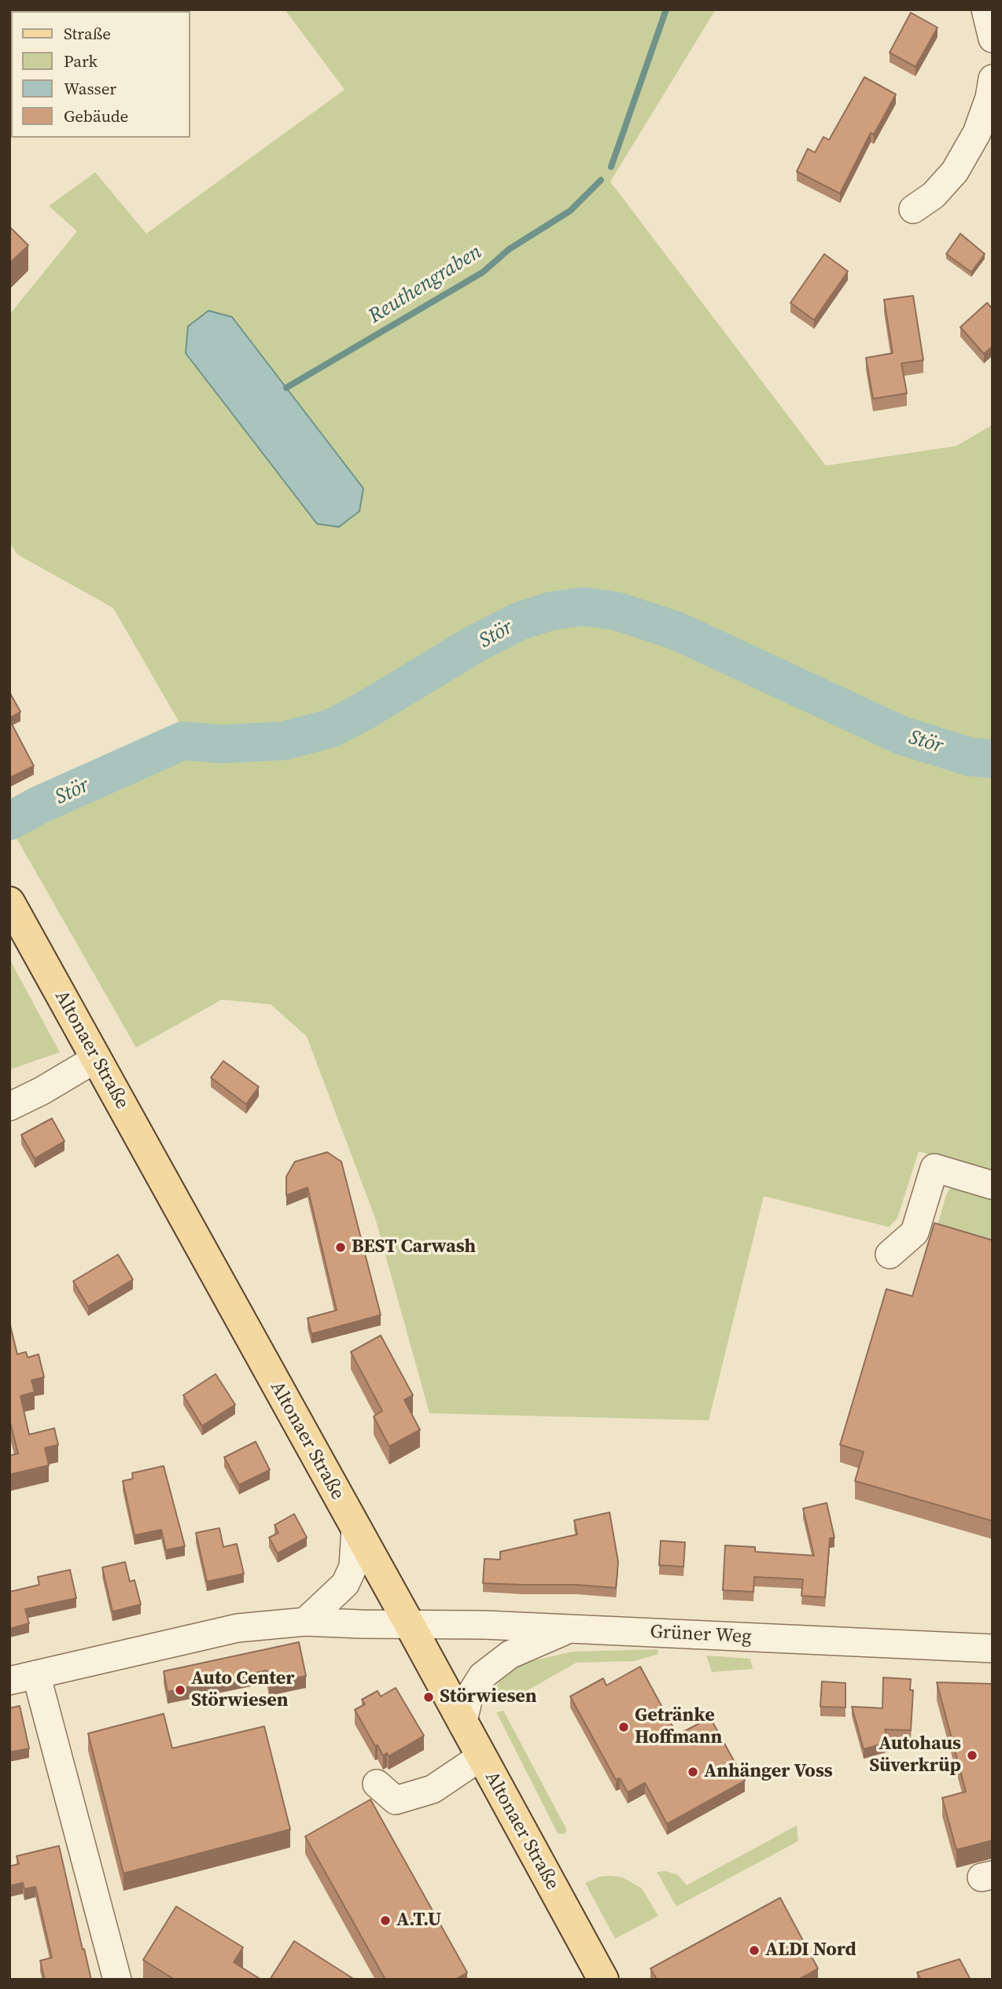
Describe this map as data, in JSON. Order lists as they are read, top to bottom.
{
  "streets": {
    "main road": ["Altonaer Straße"],
    "street": ["Grüner Weg"]
  },
  "crossings": [
    ["Altonaer Straße", "Grüner Weg"]
  ],
  "water": ["Reuthengraben", "Stör"],
  "places": [
    "BEST Carwash",
    "Auto Center Störwiesen",
    "Störwiesen",
    "Getränke Hoffmann",
    "Autohaus Süverkrüp",
    "Anhänger Voss",
    "A.T.U",
    "ALDI Nord"
  ],
  "legend": [
    "Straße",
    "Park",
    "Wasser",
    "Gebäude"
  ]
}
